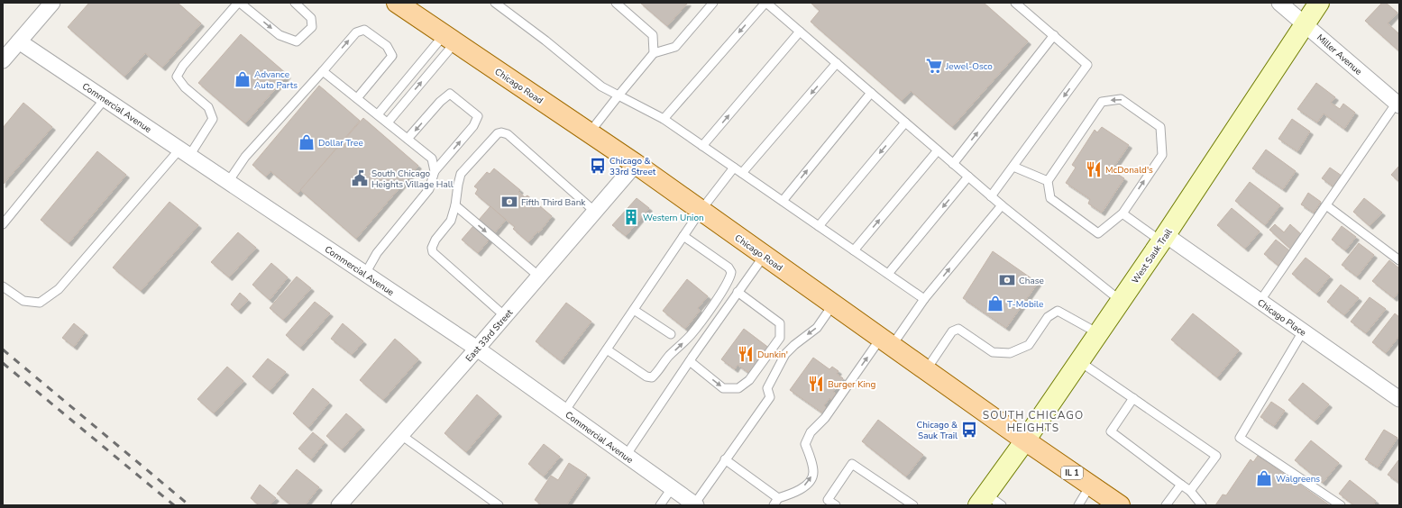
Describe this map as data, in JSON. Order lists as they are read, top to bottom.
{
  "streets": {
    "main road": ["Chicago Road", "West Sauk Trail", "IL 1"],
    "street": [
      "Miller Avenue",
      "Commercial Avenue",
      "Chicago Place",
      "East 33rd Street"
    ]
  },
  "crossings": [
    ["Miller Avenue", "West Sauk Trail"],
    ["Chicago Road", "West Sauk Trail"],
    ["Chicago Road", "East 33rd Street"],
    ["Commercial Avenue", "East 33rd Street"],
    ["West Sauk Trail", "Chicago Place"]
  ],
  "districts": ["SOUTH CHICAGO HEIGHTS"],
  "places": {
    "supermarket": ["Jewel-Osco"],
    "shop": [
      "Advance Auto Parts",
      "Dollar Tree",
      "T-Mobile",
      "Walgreens"
    ],
    "bus stop": ["Chicago & 33rd Street", "Chicago & Sauk Trail"],
    "restaurant": ["McDonald's", "Dunkin'", "Burger King"],
    "public building": ["South Chicago Heights Village Hall"],
    "bank": ["Fifth Third Bank", "Chase"],
    "building": ["Western Union"]
  }
}
